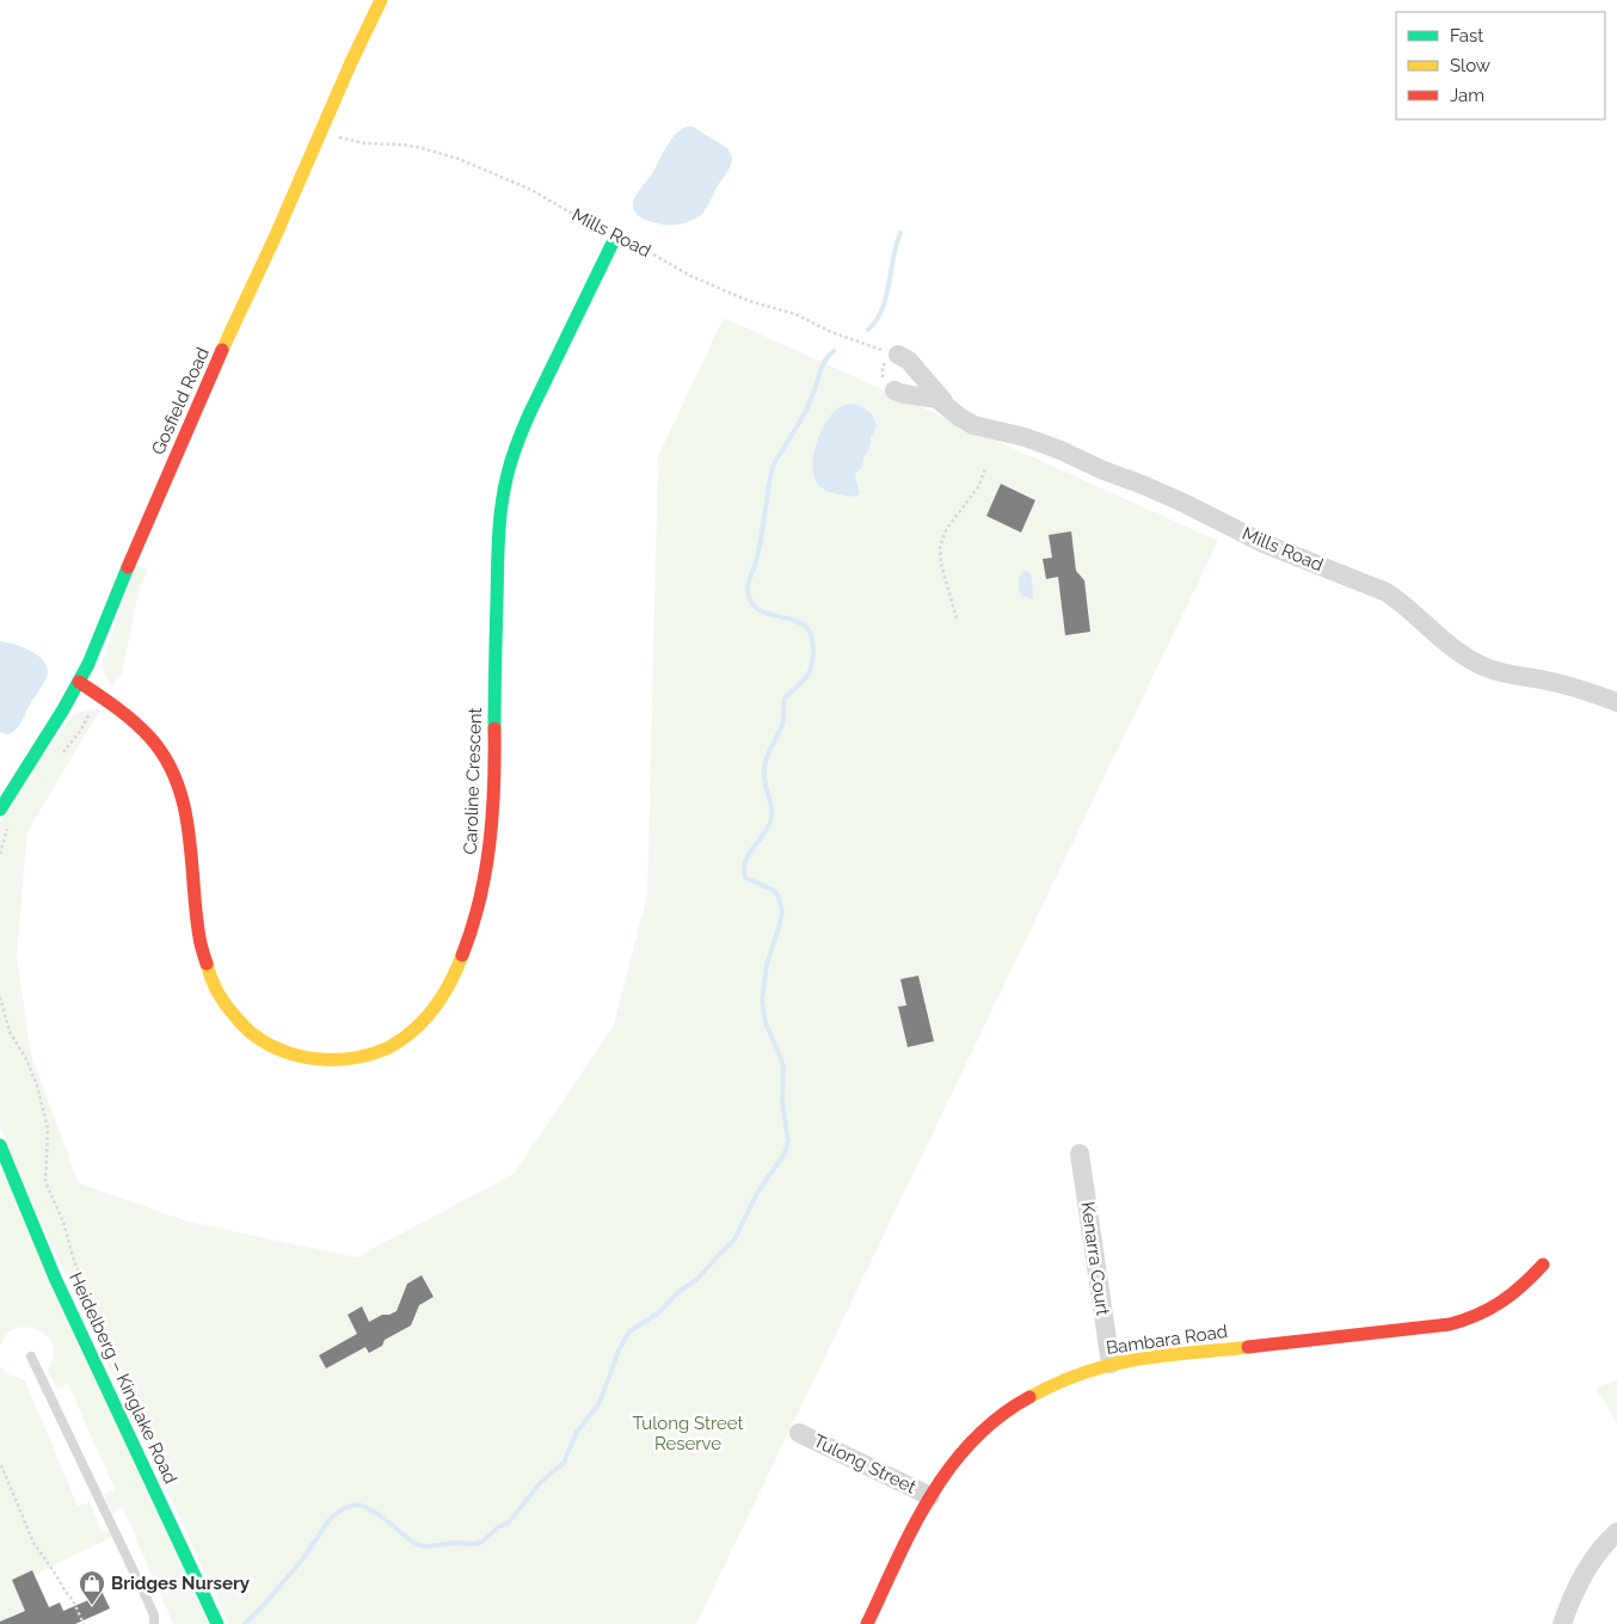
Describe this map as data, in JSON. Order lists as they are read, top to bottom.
{
  "streets": {
    "street": [
      "Mills Road",
      "Gosfield Road",
      "Caroline Crescent",
      "Kenarra Court",
      "Bambara Road",
      "Heidelberg – Kinglake Road",
      "Tulong Street"
    ]
  },
  "crossings": [
    ["Mills Road", "Gosfield Road"],
    ["Mills Road", "Caroline Crescent"],
    ["Gosfield Road", "Caroline Crescent"],
    ["Kenarra Court", "Bambara Road"],
    ["Bambara Road", "Tulong Street"]
  ],
  "parks": ["Tulong Street Reserve"],
  "places": {
    "shop": ["Bridges Nursery"]
  },
  "legend": ["Fast", "Slow", "Jam"]
}
